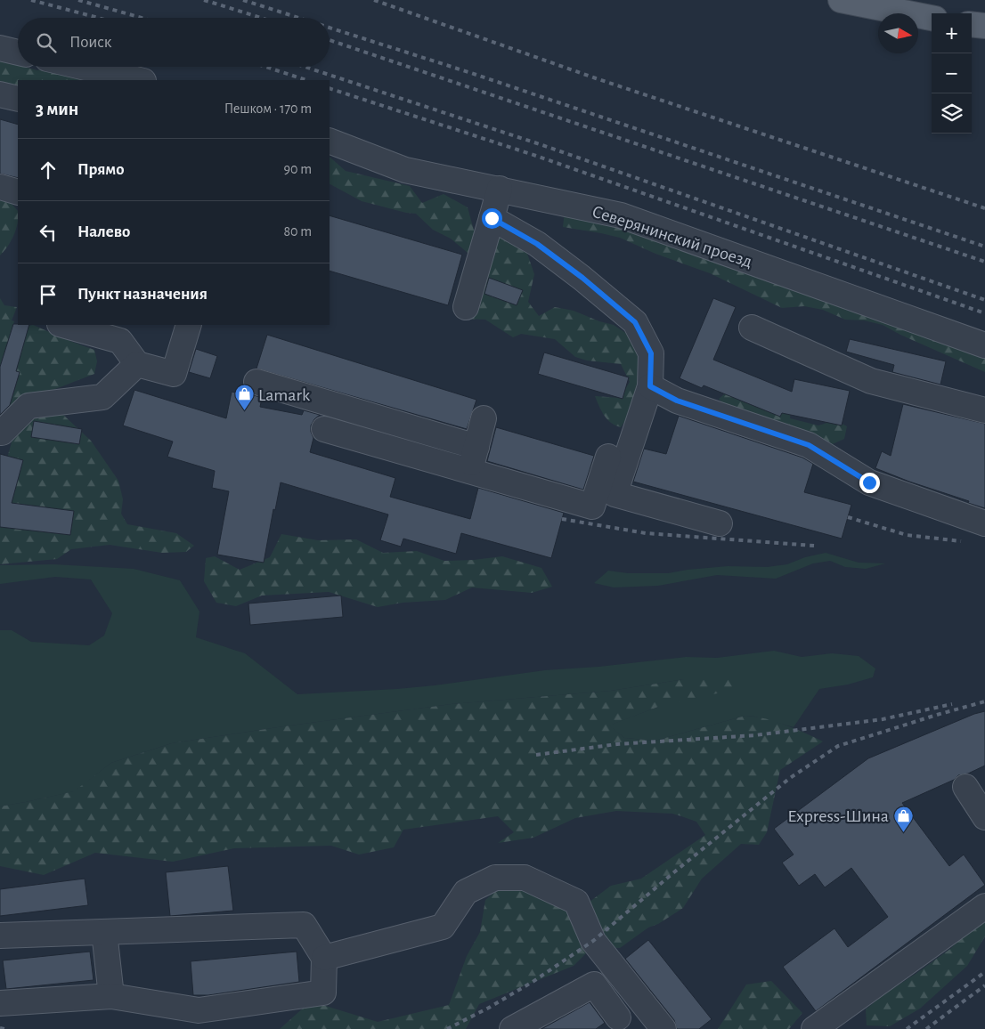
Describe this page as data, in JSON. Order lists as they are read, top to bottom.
{
  "streets": {
    "street": ["Северянинский проезд"]
  },
  "places": {
    "shop": ["Lamark", "Express-Шина"]
  },
  "north": "right",
  "page": {
    "map_buttons": ["+", "−"],
    "search": "Поиск",
    "heading": ["3 мин", "Пешком · 170 m"],
    "list": [
      ["Прямо", "90 m"],
      ["Налево", "80 m"],
      "Пункт назначения"
    ]
  }
}
